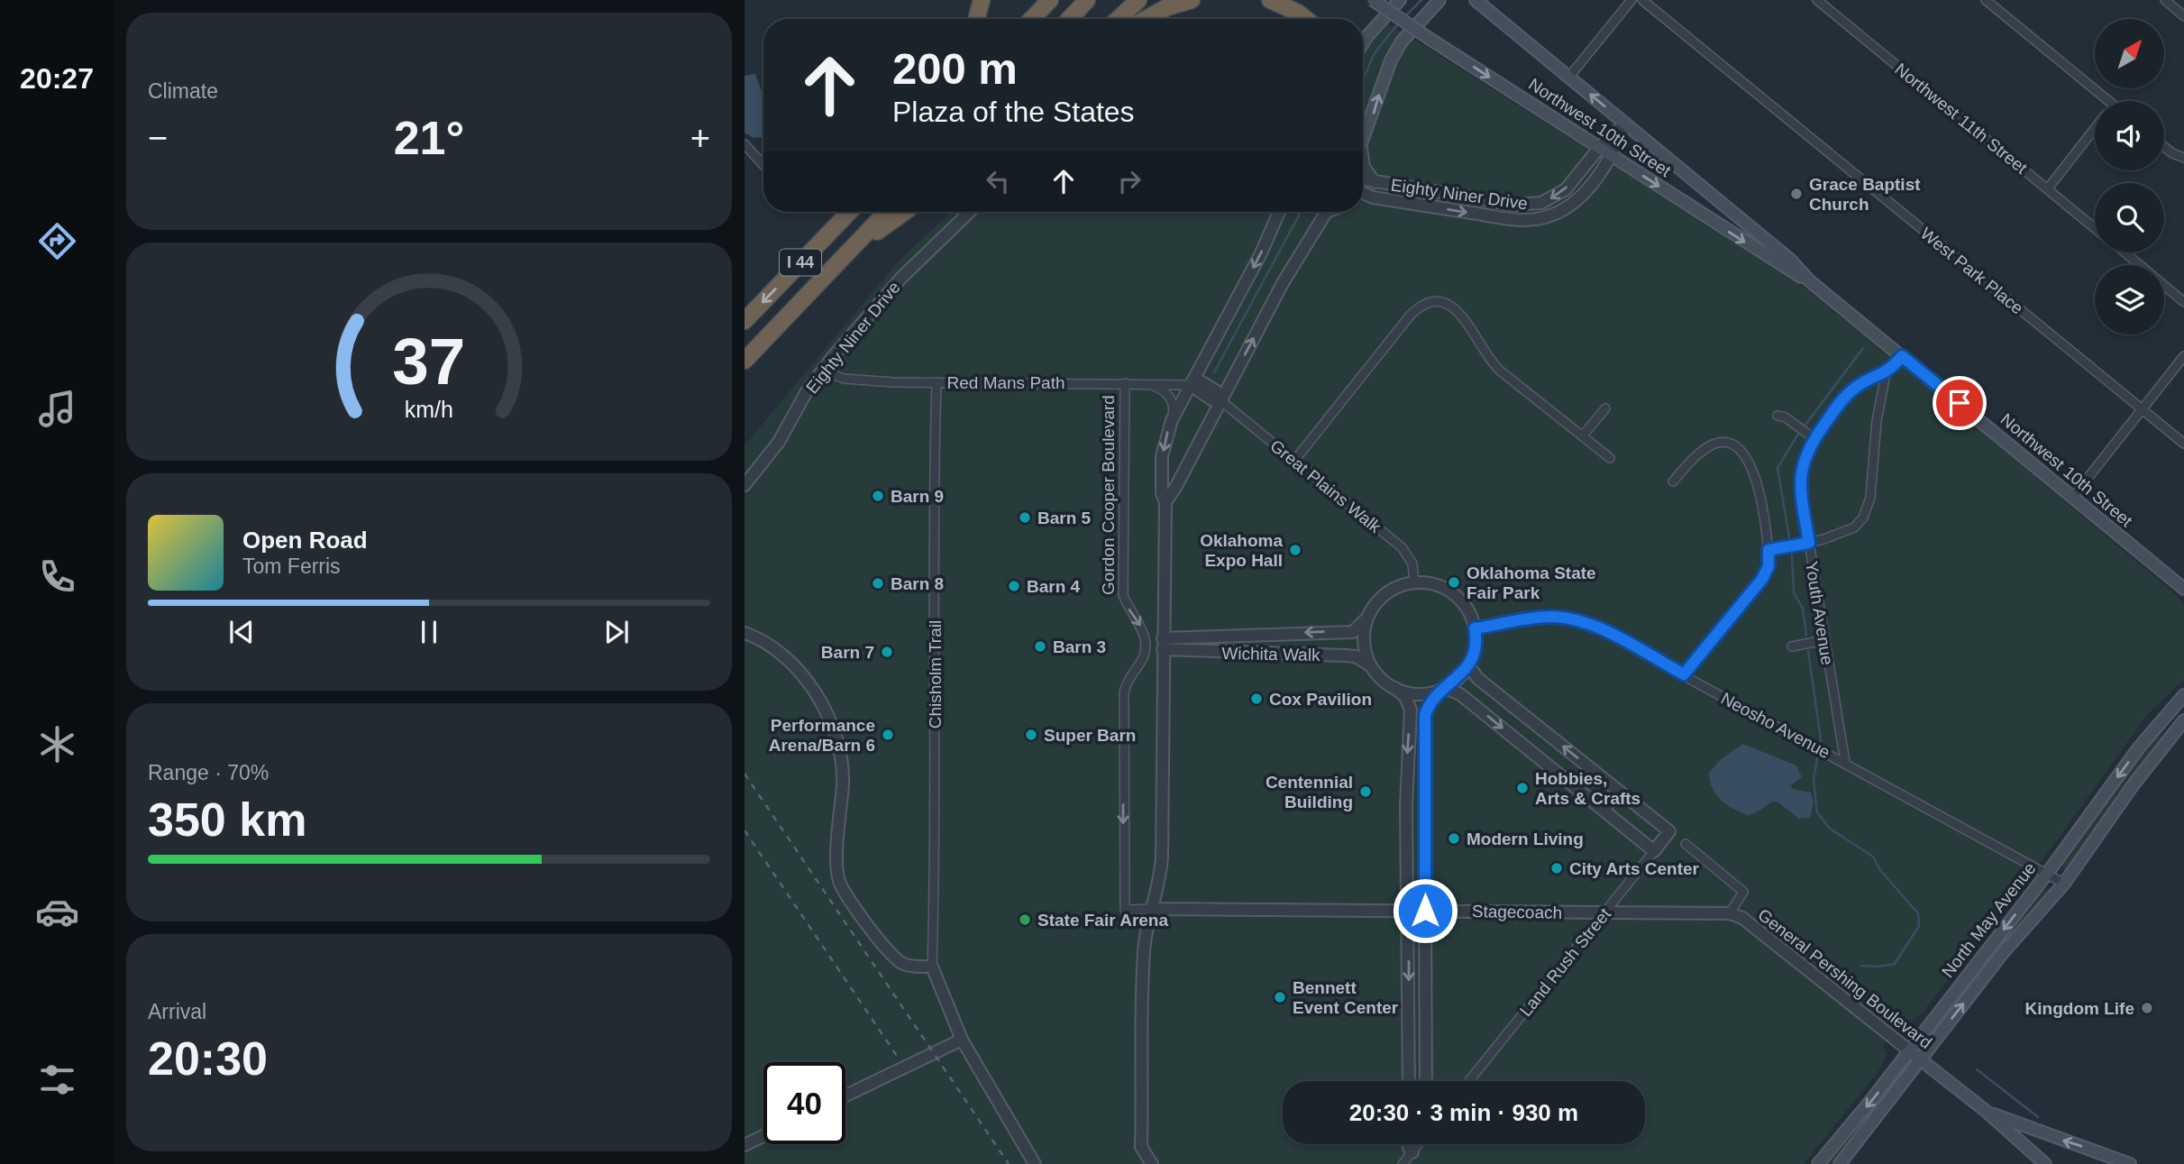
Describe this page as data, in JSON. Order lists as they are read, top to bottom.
{
  "streets": {
    "highway": ["I 44"],
    "main road": ["Northwest 10th Street", "North May Avenue", "General Pershing Boulevard"],
    "street": [
      "Northwest 11th Street",
      "Eighty Niner Drive",
      "West Park Place",
      "Red Mans Path",
      "Great Plains Walk",
      "Gordon Cooper Boulevard",
      "Youth Avenue",
      "Wichita Walk",
      "Chisholm Trail",
      "Neosho Avenue",
      "Stagecoach",
      "Land Rush Street"
    ]
  },
  "crossings": [
    ["Northwest 10th Street", "Eighty Niner Drive"],
    ["Northwest 10th Street", "Youth Avenue"],
    ["Eighty Niner Drive", "Red Mans Path"],
    ["Red Mans Path", "Great Plains Walk"],
    ["Red Mans Path", "Gordon Cooper Boulevard"],
    ["Red Mans Path", "Chisholm Trail"],
    ["Great Plains Walk", "Wichita Walk"],
    ["Great Plains Walk", "Neosho Avenue"],
    ["Gordon Cooper Boulevard", "Stagecoach"],
    ["Youth Avenue", "Neosho Avenue"],
    ["Wichita Walk", "Neosho Avenue"],
    ["Neosho Avenue", "North May Avenue"],
    ["Stagecoach", "Land Rush Street"],
    ["Stagecoach", "General Pershing Boulevard"],
    ["North May Avenue", "General Pershing Boulevard"]
  ],
  "places": [
    "Grace Baptist Church",
    "Barn 9",
    "Barn 5",
    "Oklahoma Expo Hall",
    "Oklahoma State Fair Park",
    "Barn 8",
    "Barn 4",
    "Barn 3",
    "Barn 7",
    "Cox Pavilion",
    "Performance Arena/Barn 6",
    "Super Barn",
    "Hobbies, Arts & Crafts",
    "Centennial Building",
    "Modern Living",
    "City Arts Center",
    "State Fair Arena",
    "Bennett Event Center",
    "Kingdom Life"
  ],
  "north": "top right",
  "page": {
    "tabs": "20:27",
    "tile": [
      "Climate",
      ["Range · 70%", "350 km"],
      ["Arrival", "20:30"]
    ],
    "turn": ["200 m", "Plaza of the States"],
    "heat": ["−", "21°", "+"],
    "song": ["Open Road", "Tom Ferris"],
    "limit": "40",
    "trip": "20:30 · 3 min · 930 m",
    "gauge": ["37", "km/h"]
  }
}
